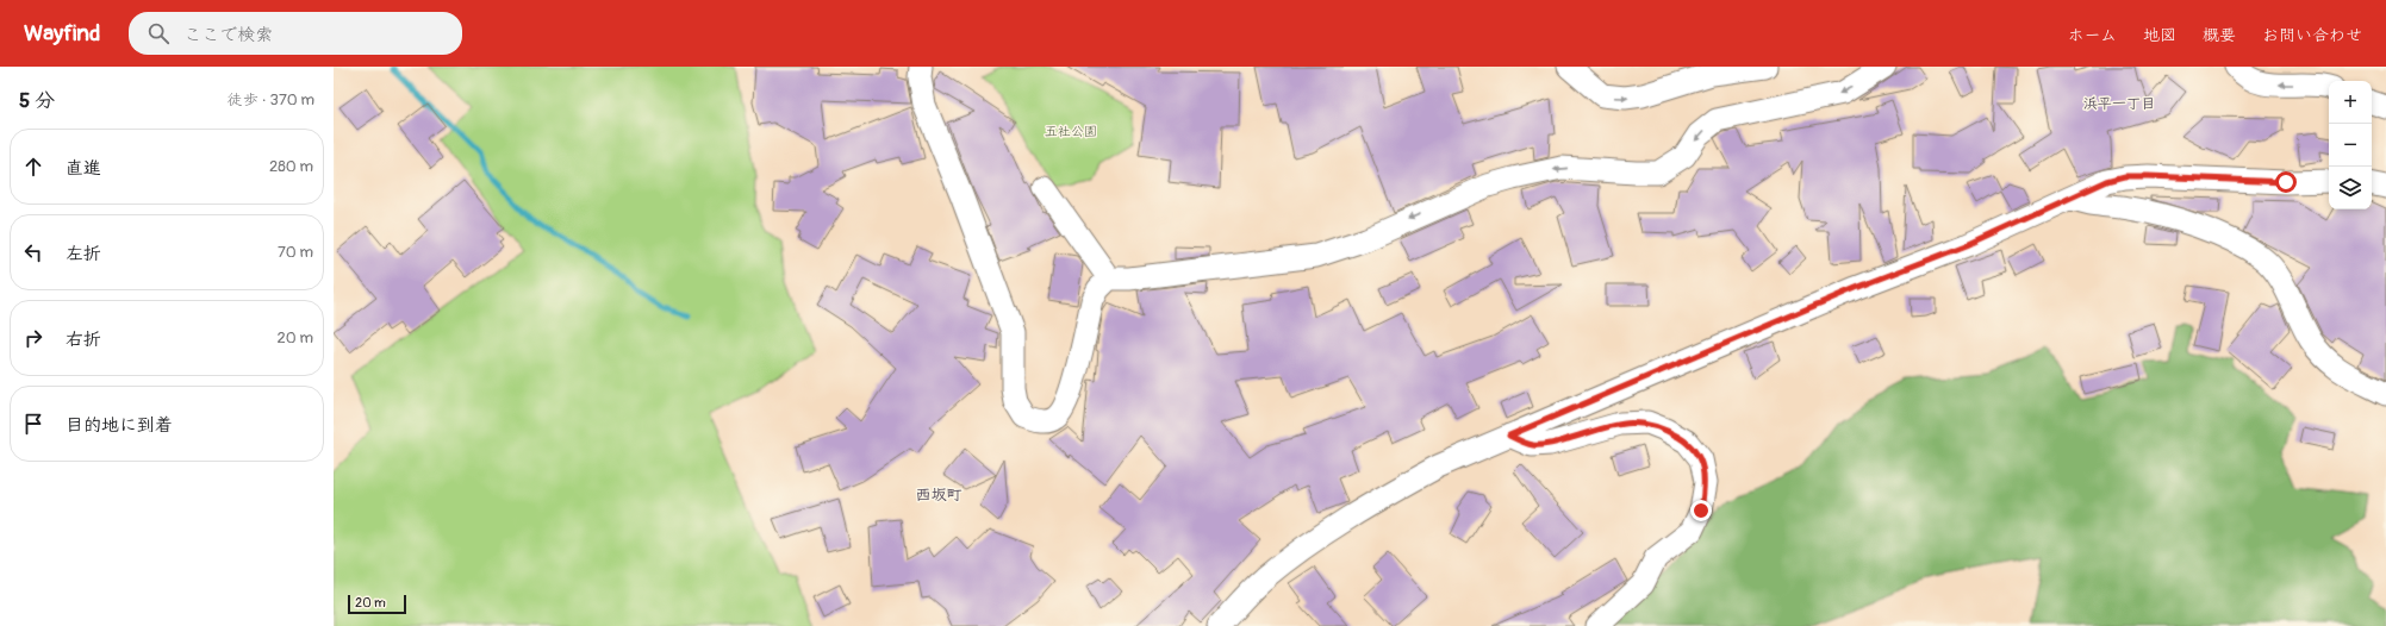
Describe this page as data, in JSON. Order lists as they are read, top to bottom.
{
  "districts": ["浜平一丁目", "西坂町"],
  "parks": ["五社公園"],
  "scale_bar": "20 m",
  "page": {
    "header": "Wayfind",
    "search": "ここで検索",
    "nav": [
      "ホーム",
      "地図",
      "概要",
      "お問い合わせ"
    ],
    "heading": ["5 分", "徒歩 · 370 m"],
    "map_buttons": ["+", "−"],
    "list": [
      ["直進", "280 m"],
      ["左折", "70 m"],
      ["右折", "20 m"],
      "目的地に到着"
    ],
    "scale": "20 m"
  }
}
